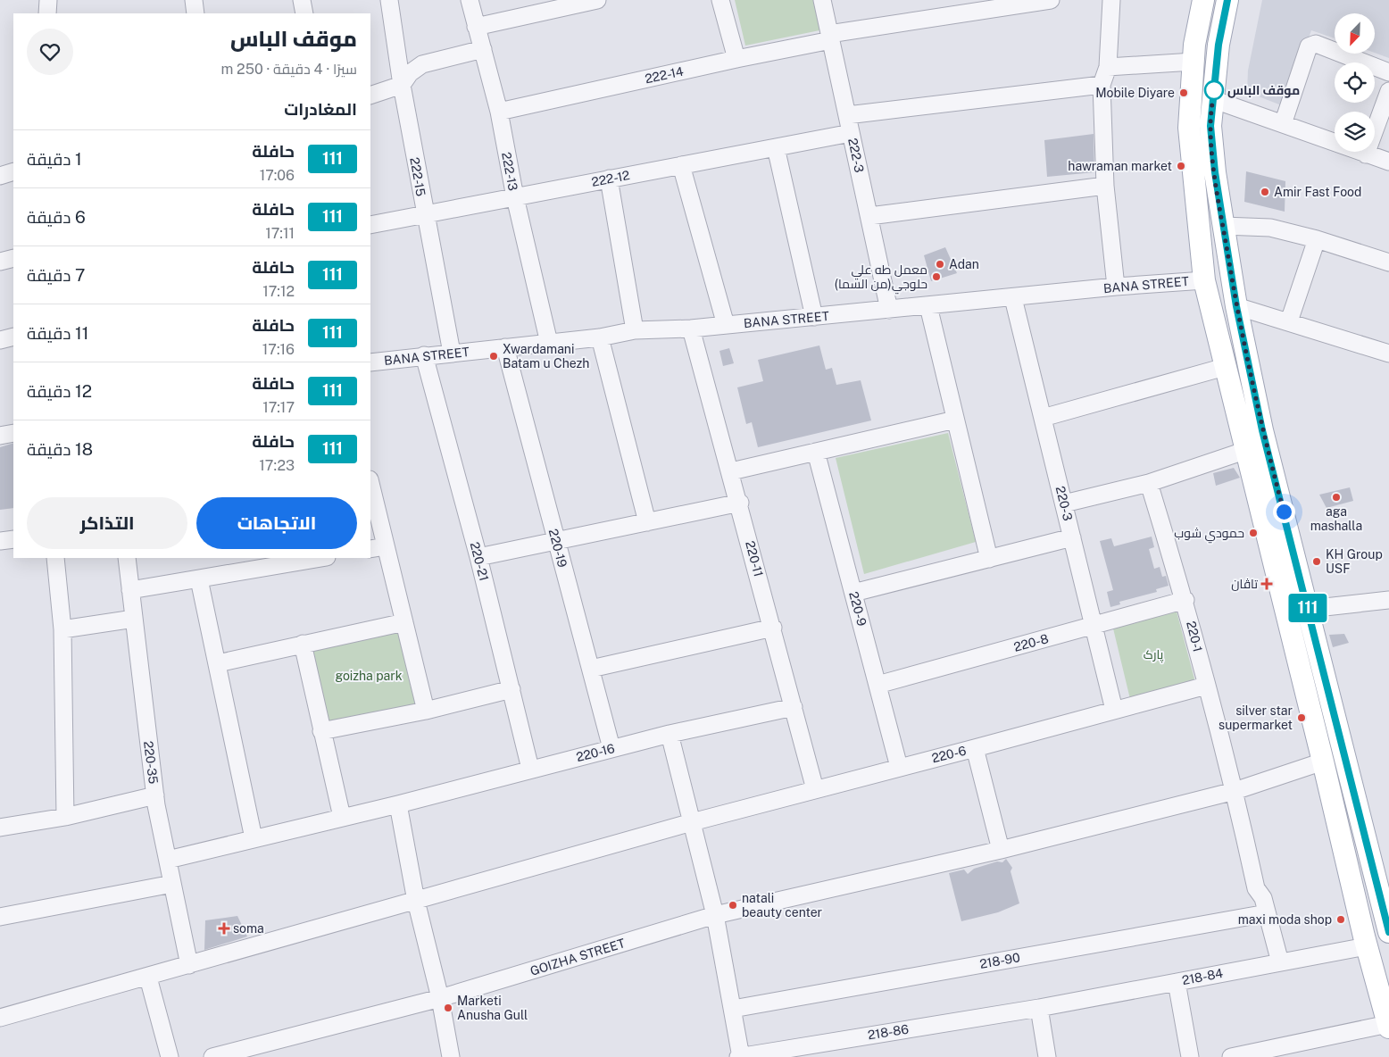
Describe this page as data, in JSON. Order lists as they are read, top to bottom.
{
  "streets": {
    "street": [
      "222-14",
      "222-3",
      "222-13",
      "222-15",
      "222-12",
      "BANA STREET",
      "220-3",
      "220-19",
      "220-11",
      "220-21",
      "220-9",
      "220-1",
      "220-8",
      "220-16",
      "220-6",
      "220-35",
      "GOIZHA STREET",
      "218-90",
      "218-84",
      "218-86"
    ]
  },
  "crossings": [
    ["222-14", "222-3"],
    ["222-14", "222-13"],
    ["222-3", "222-12"],
    ["222-3", "BANA STREET"],
    ["222-13", "222-12"],
    ["222-13", "BANA STREET"],
    ["222-15", "222-12"],
    ["222-15", "BANA STREET"],
    ["BANA STREET", "220-3"],
    ["BANA STREET", "220-19"],
    ["BANA STREET", "220-11"],
    ["BANA STREET", "220-21"],
    ["220-3", "220-8"],
    ["220-3", "220-6"],
    ["220-19", "220-16"],
    ["220-11", "220-16"],
    ["220-11", "220-6"],
    ["220-21", "220-16"],
    ["220-9", "220-8"],
    ["220-9", "220-6"],
    ["220-1", "220-8"],
    ["220-1", "220-6"],
    ["220-1", "GOIZHA STREET"],
    ["220-1", "218-90"],
    ["220-1", "218-84"],
    ["220-16", "220-35"],
    ["220-6", "220-35"],
    ["218-84", "218-86"]
  ],
  "parks": ["پارک", "goizha park"],
  "places": {
    "other": [
      "موقف الباس",
      "Mobile Diyare",
      "hawraman market",
      "Amir Fast Food",
      "Adan",
      "معمل طه علي حلوجي(من السما)",
      "Xwardamani Batam u Chezh",
      "aga mashalla",
      "حمودي شوب",
      "KH Group USF",
      "silver star supermarket",
      "natali beauty center",
      "maxi moda shop",
      "Marketi Anusha Gull"
    ],
    "health": ["تاڤان", "soma"]
  },
  "lines": ["bus line 111"],
  "north": "bottom left",
  "page": {
    "on_map": "111",
    "heading": [
      ["موقف الباس", "سيرًا · 4 دقيقة · 250 m"],
      "المغادرات"
    ],
    "list": [
      {
        "mark": "111",
        "name": "حافلة",
        "note": "17:06",
        "value": "1 دقيقة"
      },
      {
        "mark": "111",
        "name": "حافلة",
        "note": "17:11",
        "value": "6 دقيقة"
      },
      {
        "mark": "111",
        "name": "حافلة",
        "note": "17:12",
        "value": "7 دقيقة"
      },
      {
        "mark": "111",
        "name": "حافلة",
        "note": "17:16",
        "value": "11 دقيقة"
      },
      {
        "mark": "111",
        "name": "حافلة",
        "note": "17:17",
        "value": "12 دقيقة"
      },
      {
        "mark": "111",
        "name": "حافلة",
        "note": "17:23",
        "value": "18 دقيقة"
      }
    ],
    "buttons": ["الاتجاهات", "التذاكر"]
  }
}
